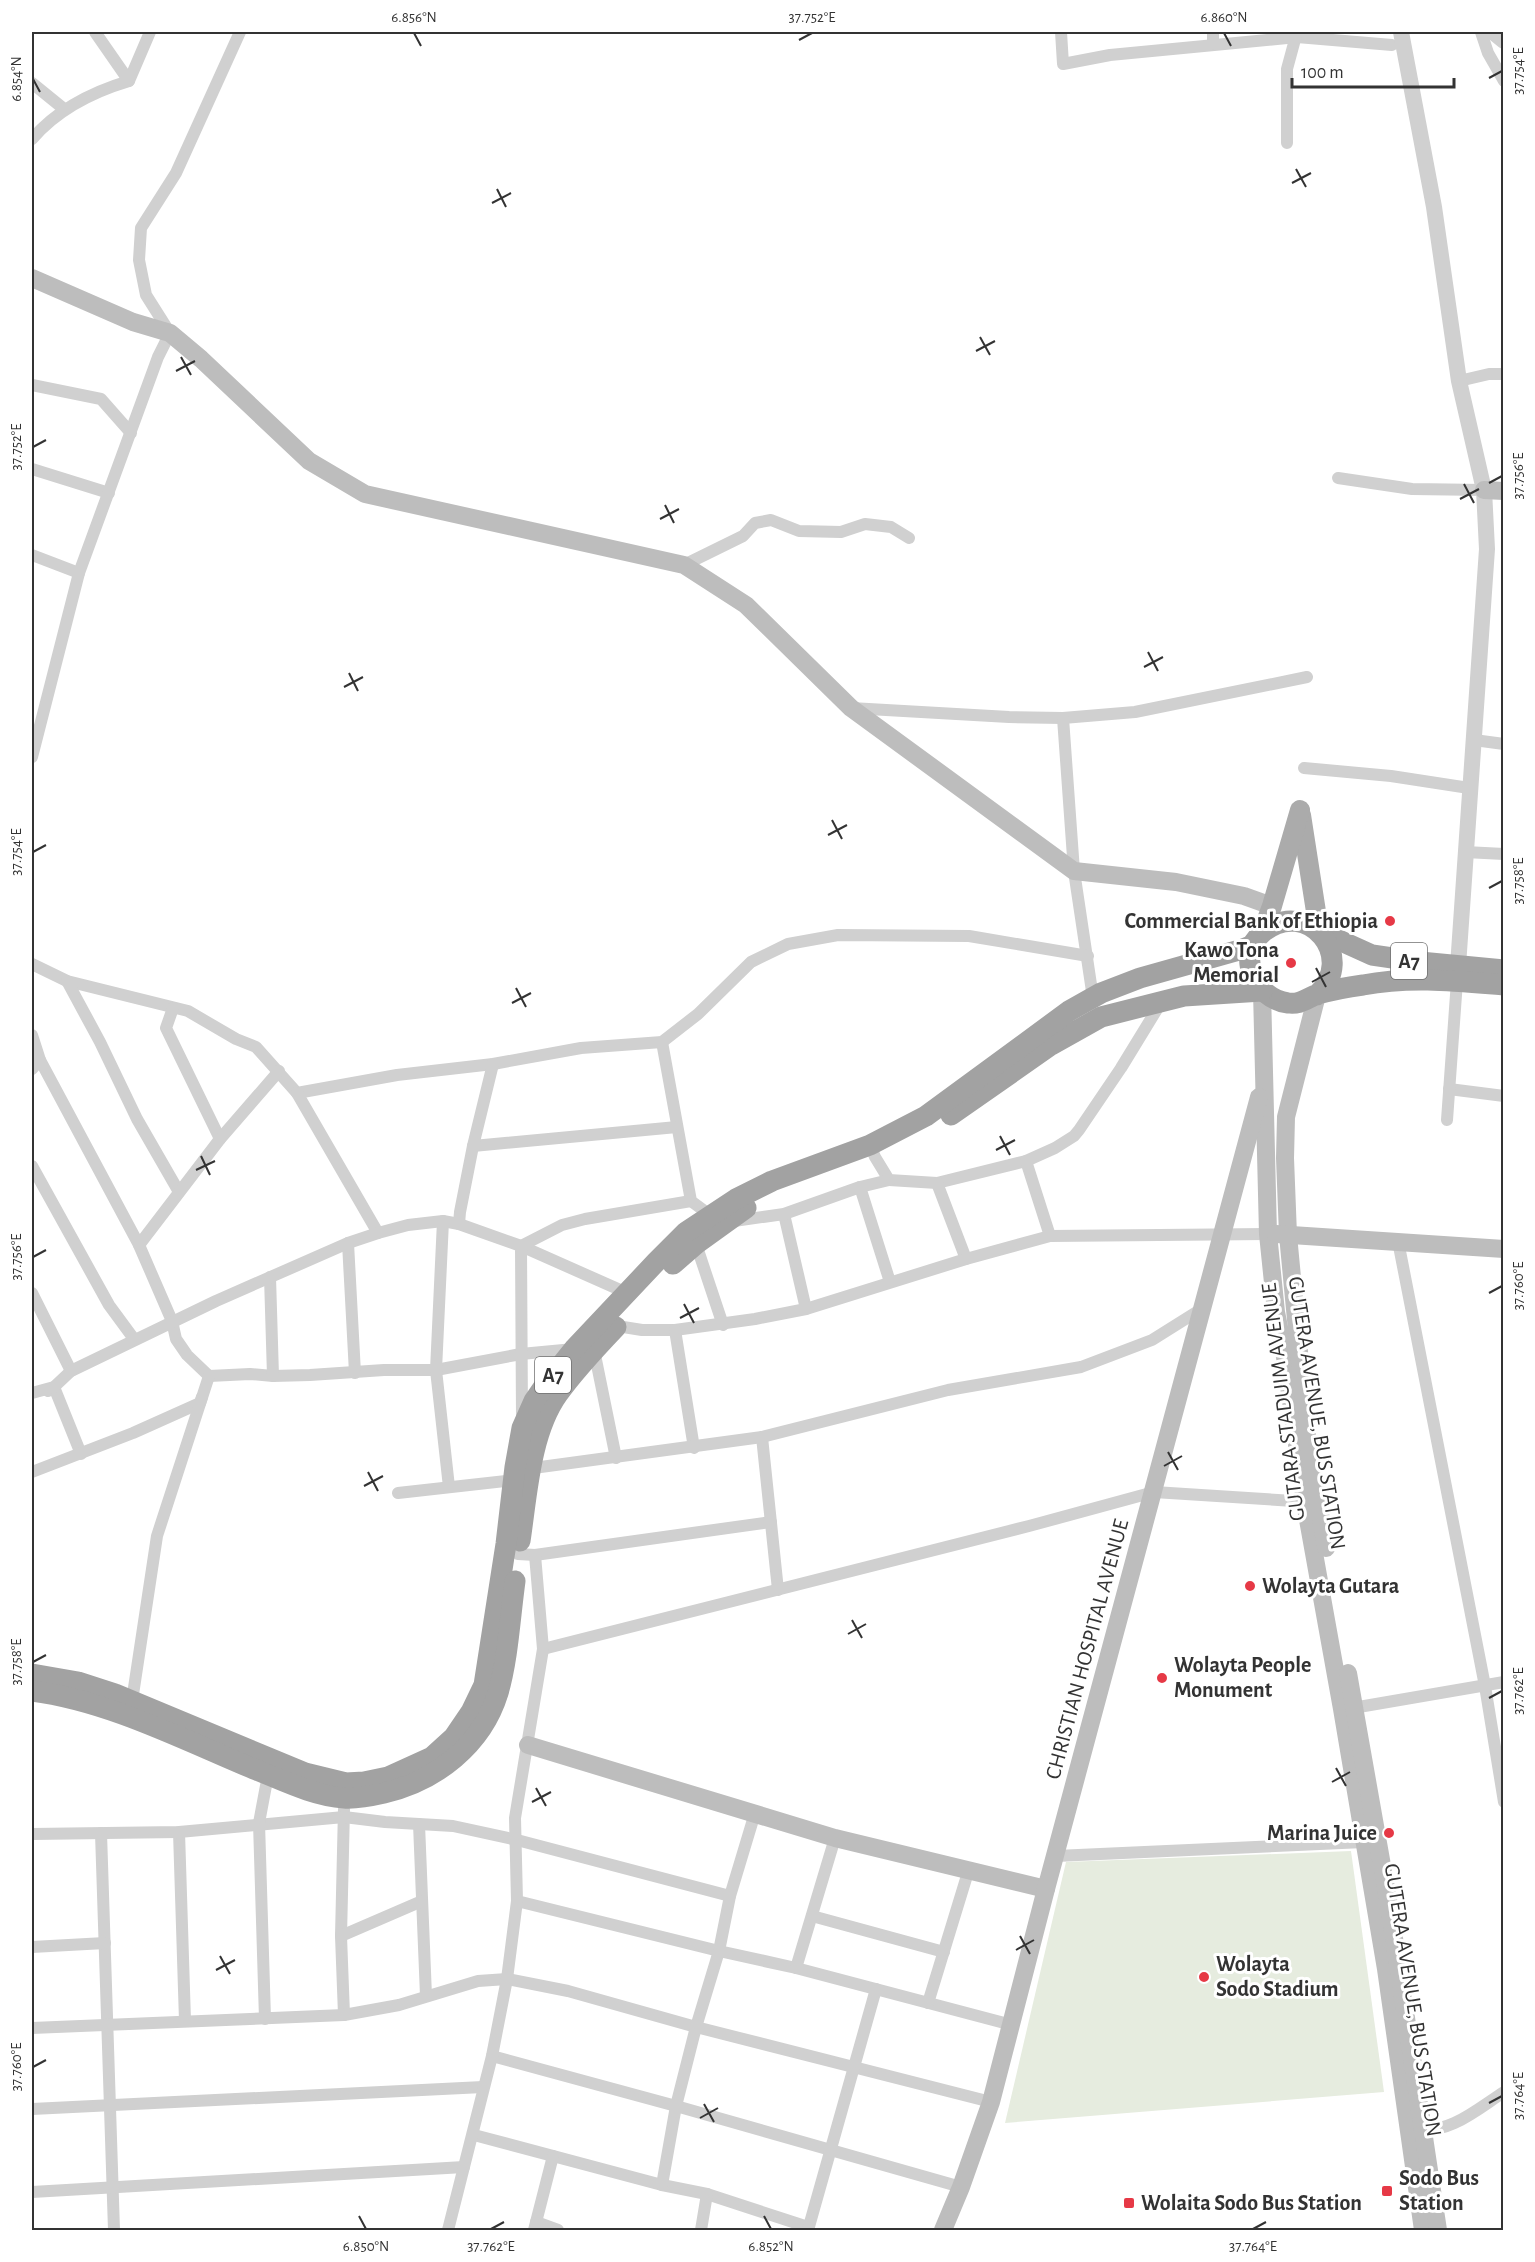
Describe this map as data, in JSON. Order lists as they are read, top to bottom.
{
  "streets": {
    "highway": ["A7"],
    "main road": ["GUTARA STADUIM AVENUE", "GUTERA AVENUE, BUS STATION", "CHRISTIAN HOSPITAL AVENUE"]
  },
  "crossings": [
    ["A7", "GUTARA STADUIM AVENUE"],
    ["A7", "GUTERA AVENUE, BUS STATION"],
    ["GUTARA STADUIM AVENUE", "GUTERA AVENUE, BUS STATION"],
    ["GUTERA AVENUE, BUS STATION", "CHRISTIAN HOSPITAL AVENUE"]
  ],
  "places": {
    "other": [
      "Commercial Bank of Ethiopia",
      "Kawo Tona Memorial",
      "Wolayta Gutara",
      "Wolayta People Monument",
      "Marina Juice",
      "Wolayta Sodo Stadium"
    ],
    "transit": ["Sodo Bus Station", "Wolaita Sodo Bus Station"]
  },
  "scale_bar": "100 m",
  "coordinates": [
    "6.856°N",
    "37.752°E",
    "6.860°N",
    "37.754°E",
    "6.854°N",
    "37.756°E",
    "37.758°E",
    "37.760°E",
    "37.762°E",
    "37.764°E",
    "6.850°N",
    "6.852°N"
  ]
}
